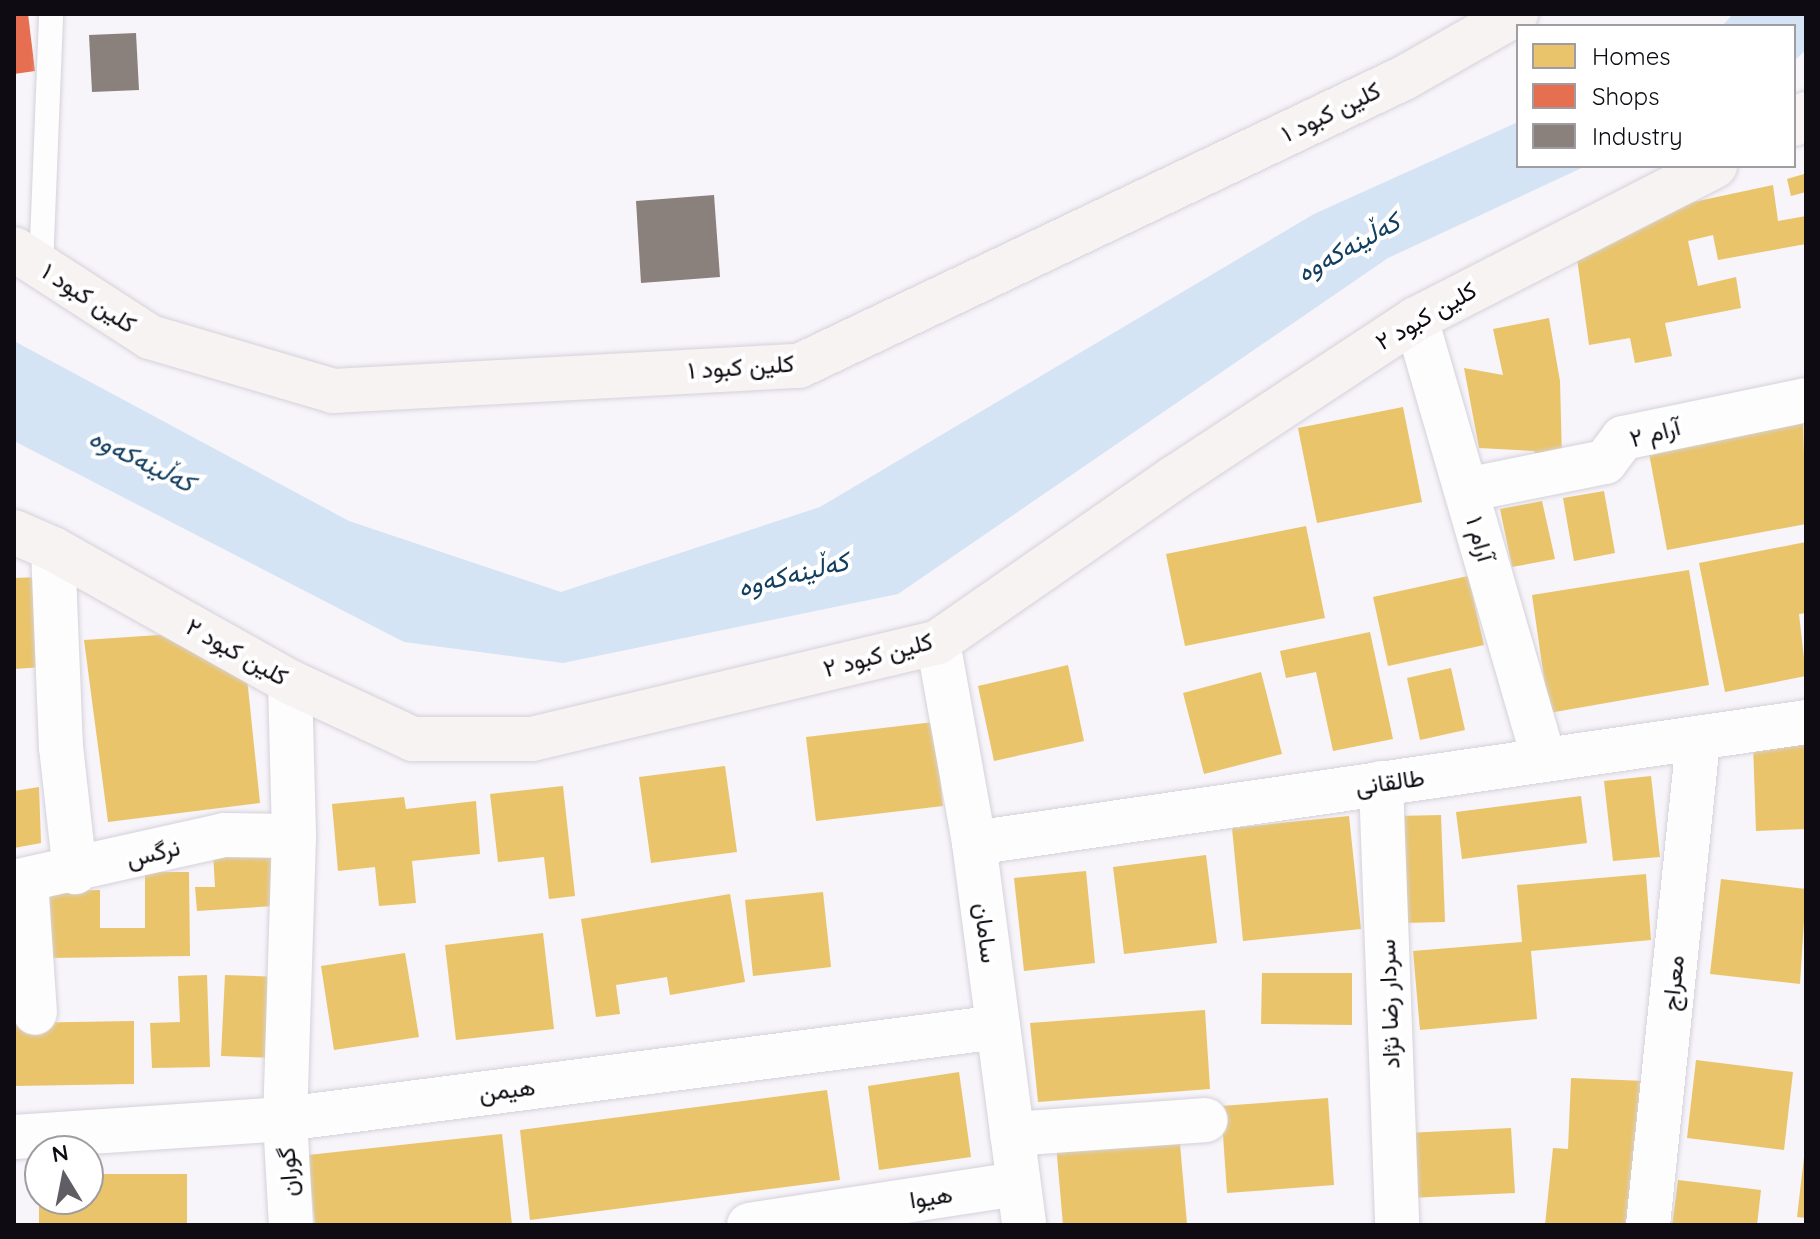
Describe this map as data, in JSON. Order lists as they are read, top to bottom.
{
  "streets": {
    "street": [
      "کلین کبود ۱",
      "کلین کبود ۲",
      "آرام ۲",
      "آرام ۱",
      "طالقانی",
      "نرگس",
      "سامان",
      "معراج",
      "سردار رضا نژاد",
      "هیمن",
      "گوران",
      "هیوا"
    ]
  },
  "crossings": [
    ["کلین کبود ۲", "آرام ۱"],
    ["کلین کبود ۲", "سامان"],
    ["کلین کبود ۲", "گوران"],
    ["آرام ۲", "آرام ۱"],
    ["آرام ۱", "طالقانی"],
    ["طالقانی", "سامان"],
    ["طالقانی", "معراج"],
    ["طالقانی", "سردار رضا نژاد"],
    ["نرگس", "گوران"],
    ["سامان", "هیمن"],
    ["سامان", "هیوا"],
    ["هیمن", "گوران"]
  ],
  "water": ["کەڵینەکەوە"],
  "legend": ["Homes", "Shops", "Industry"],
  "north": "top"
}
